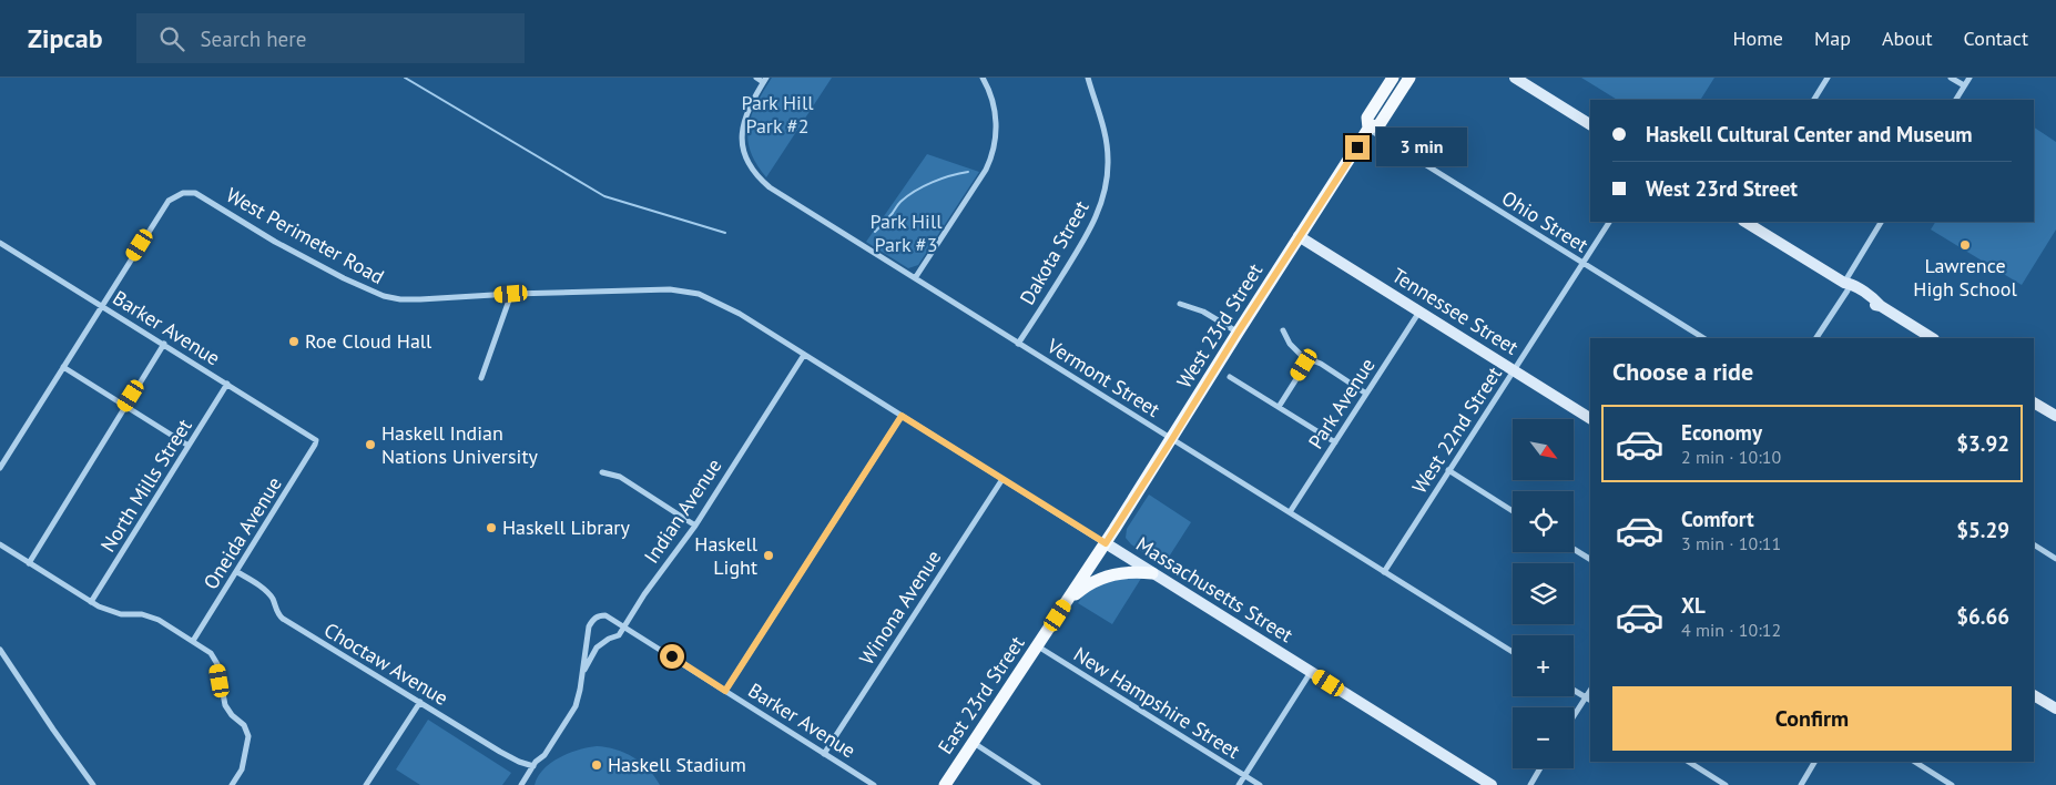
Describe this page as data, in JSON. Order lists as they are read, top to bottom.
{
  "streets": {
    "main road": [
      "Tennessee Street",
      "West 23rd Street",
      "Massachusetts Street",
      "East 23rd Street"
    ],
    "street": [
      "Ohio Street",
      "West Perimeter Road",
      "Dakota Street",
      "Barker Avenue",
      "Vermont Street",
      "Park Avenue",
      "West 22nd Street",
      "North Mills Street",
      "Indian Avenue",
      "Oneida Avenue",
      "Winona Avenue",
      "Choctaw Avenue",
      "New Hampshire Street"
    ]
  },
  "crossings": [
    ["Ohio Street", "West 23rd Street"],
    ["Ohio Street", "West 22nd Street"],
    ["West Perimeter Road", "Barker Avenue"],
    ["West Perimeter Road", "Indian Avenue"],
    ["West Perimeter Road", "Massachusetts Street"],
    ["Dakota Street", "Vermont Street"],
    ["Tennessee Street", "West 23rd Street"],
    ["Tennessee Street", "Park Avenue"],
    ["Tennessee Street", "West 22nd Street"],
    ["West 23rd Street", "Vermont Street"],
    ["West 23rd Street", "Massachusetts Street"],
    ["West 23rd Street", "East 23rd Street"],
    ["Barker Avenue", "North Mills Street"],
    ["Barker Avenue", "Indian Avenue"],
    ["Barker Avenue", "Oneida Avenue"],
    ["Barker Avenue", "Winona Avenue"],
    ["Vermont Street", "Park Avenue"],
    ["Vermont Street", "West 22nd Street"],
    ["Indian Avenue", "Massachusetts Street"],
    ["Indian Avenue", "Choctaw Avenue"],
    ["Oneida Avenue", "Choctaw Avenue"],
    ["Massachusetts Street", "Winona Avenue"],
    ["Massachusetts Street", "East 23rd Street"],
    ["East 23rd Street", "New Hampshire Street"]
  ],
  "parks": ["Park Hill Park #2", "Park Hill Park #3"],
  "places": [
    "Lawrence High School",
    "Roe Cloud Hall",
    "Haskell Indian Nations University",
    "Haskell Library",
    "Haskell Light",
    "Haskell Stadium"
  ],
  "north": "bottom right",
  "page": {
    "header": "Zipcab",
    "search": "Search here",
    "nav": [
      "Home",
      "Map",
      "About",
      "Contact"
    ],
    "banner": ["Haskell Cultural Center and Museum", "West 23rd Street"],
    "bubble": "3 min",
    "heading": "Choose a ride",
    "list": [
      {
        "name": "Economy",
        "note": "2 min · 10:10",
        "value": "$3.92"
      },
      {
        "name": "Comfort",
        "note": "3 min · 10:11",
        "value": "$5.29"
      },
      {
        "name": "XL",
        "note": "4 min · 10:12",
        "value": "$6.66"
      }
    ],
    "map_buttons": ["+", "−"],
    "buttons": "Confirm"
  }
}
